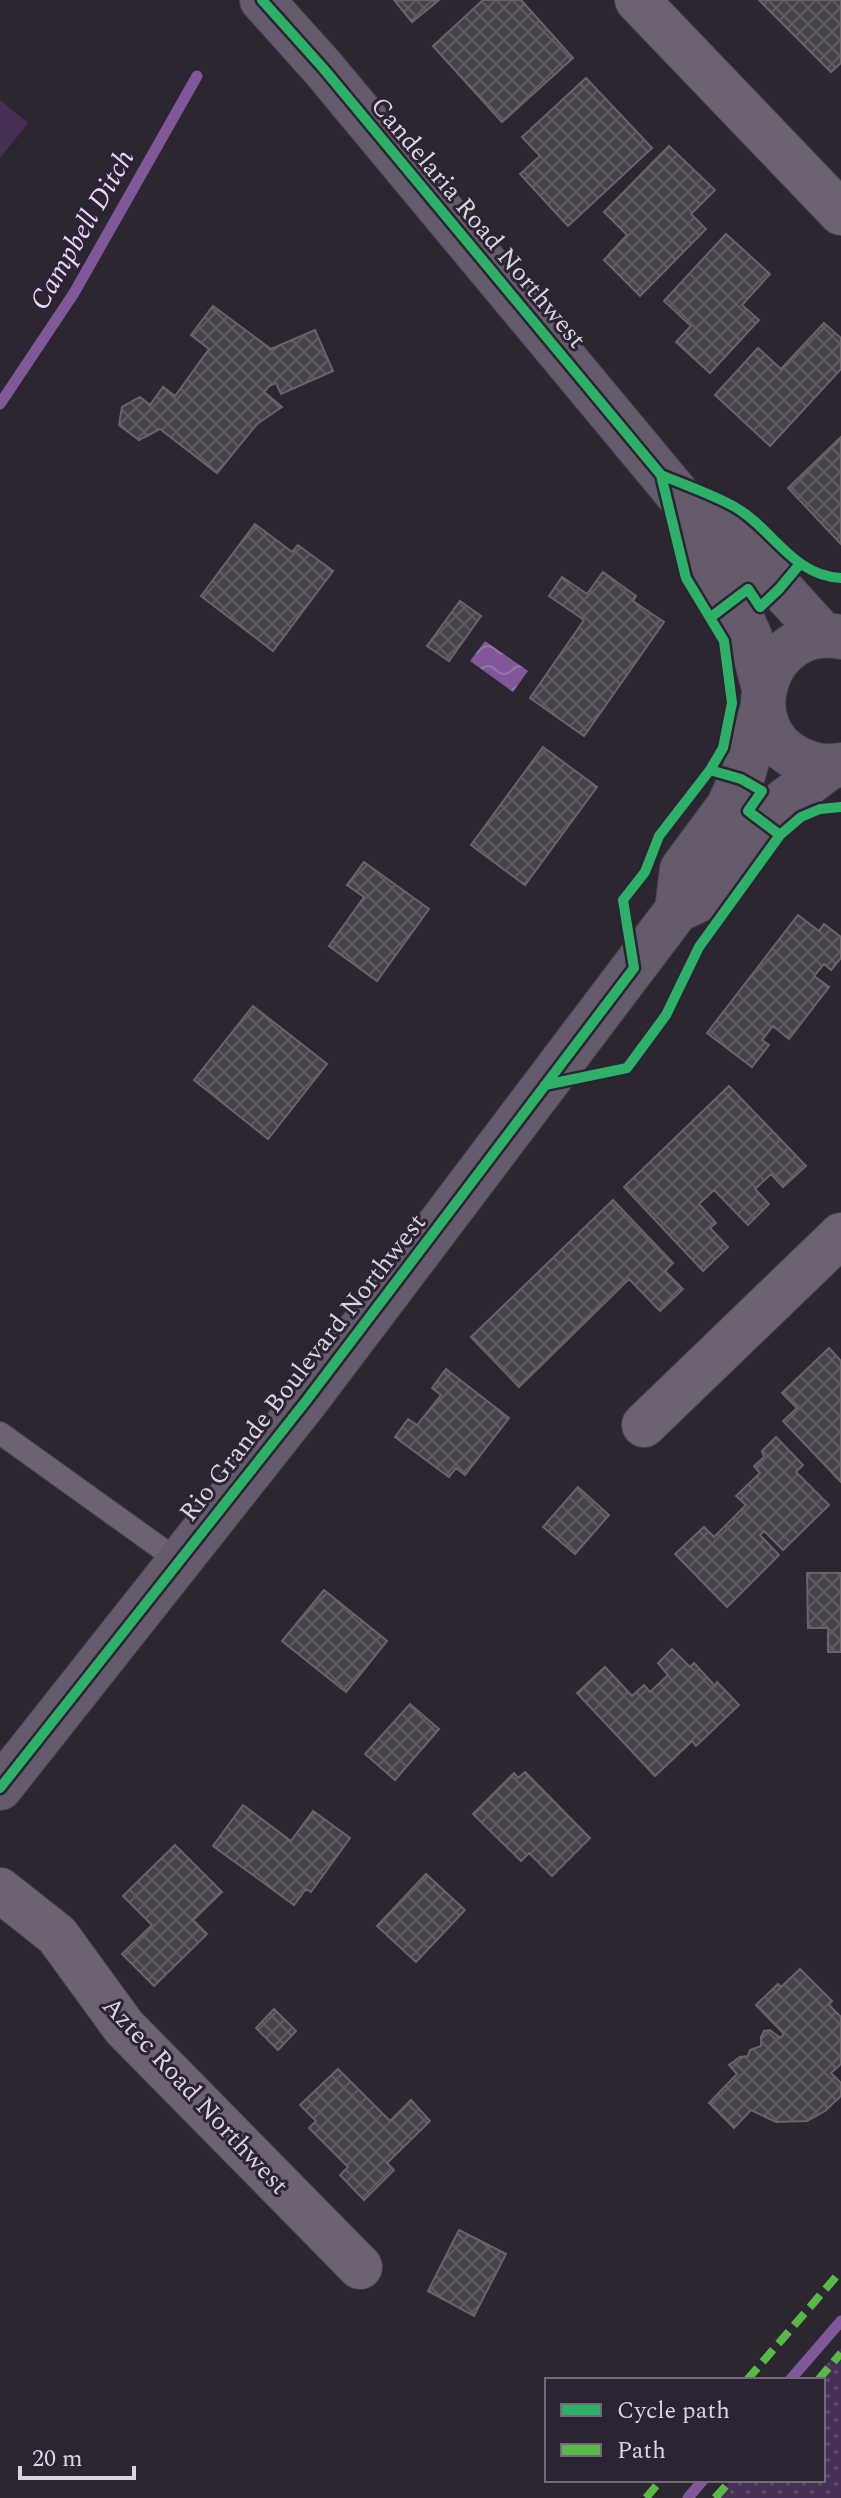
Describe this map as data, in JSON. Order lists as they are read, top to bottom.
{
  "streets": {
    "main road": ["Candelaria Road Northwest", "Rio Grande Boulevard Northwest"],
    "street": ["Aztec Road Northwest"]
  },
  "water": ["Campbell Ditch"],
  "legend": ["Cycle path", "Path"],
  "scale_bar": "20 m"
}
